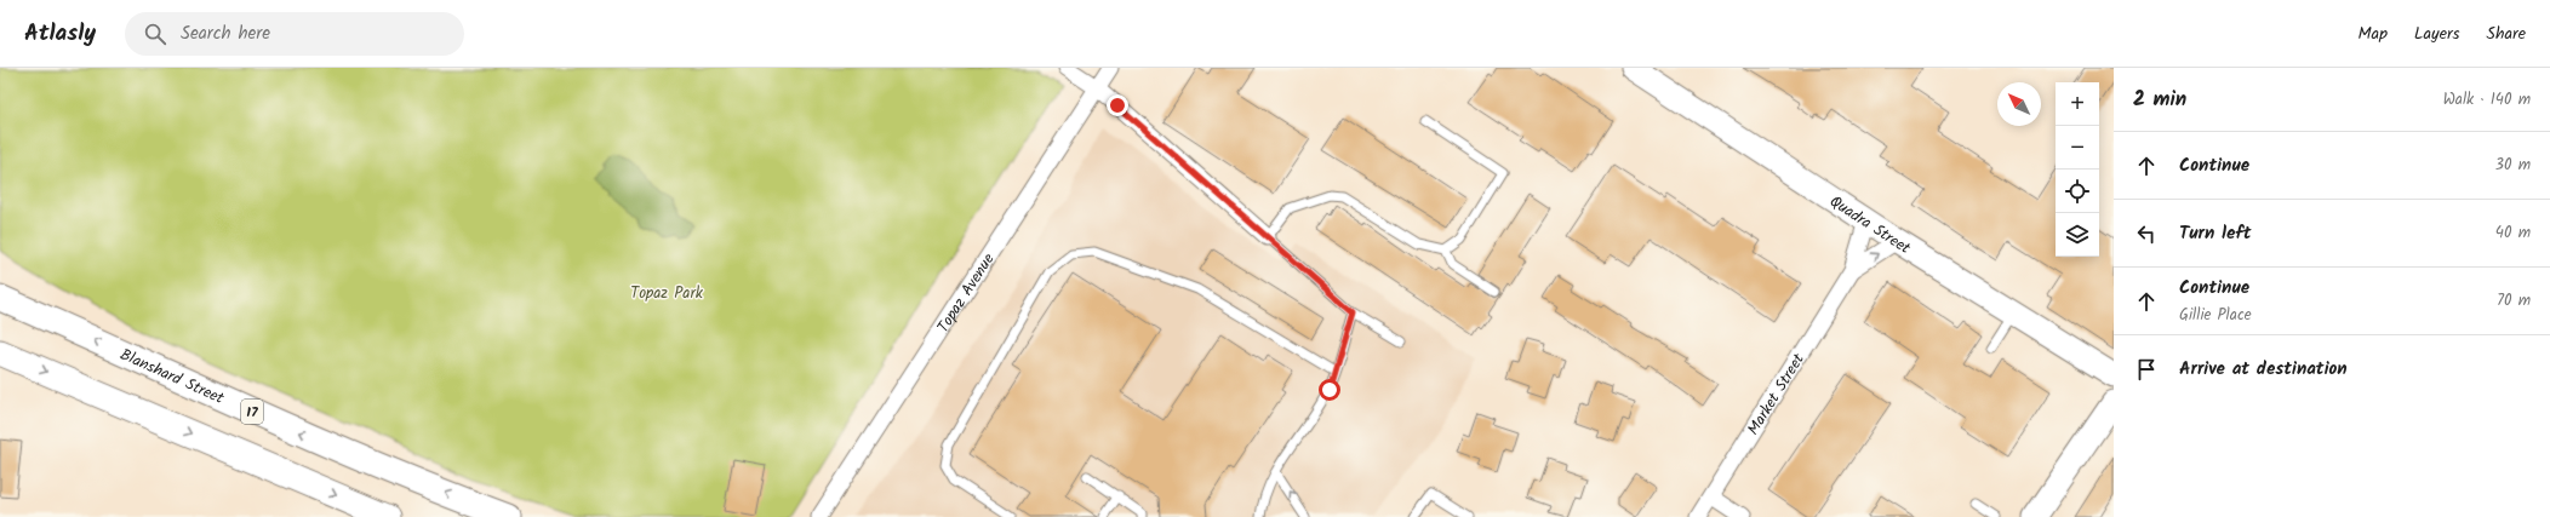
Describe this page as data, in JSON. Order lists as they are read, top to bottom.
{
  "streets": {
    "main road": ["Quadra Street", "Blanshard Street", "17"],
    "street": ["Topaz Avenue", "Market Street"]
  },
  "crossings": [
    ["Quadra Street", "Market Street"]
  ],
  "parks": ["Topaz Park"],
  "north": "top left",
  "page": {
    "header": "Atlasly",
    "search": "Search here",
    "nav": ["Map", "Layers", "Share"],
    "heading": ["2 min", "Walk · 140 m"],
    "map_buttons": ["+", "−"],
    "list": [
      ["Continue", "30 m"],
      ["Turn left", "40 m"],
      ["Continue", "Gillie Place", "70 m"],
      "Arrive at destination"
    ]
  }
}
